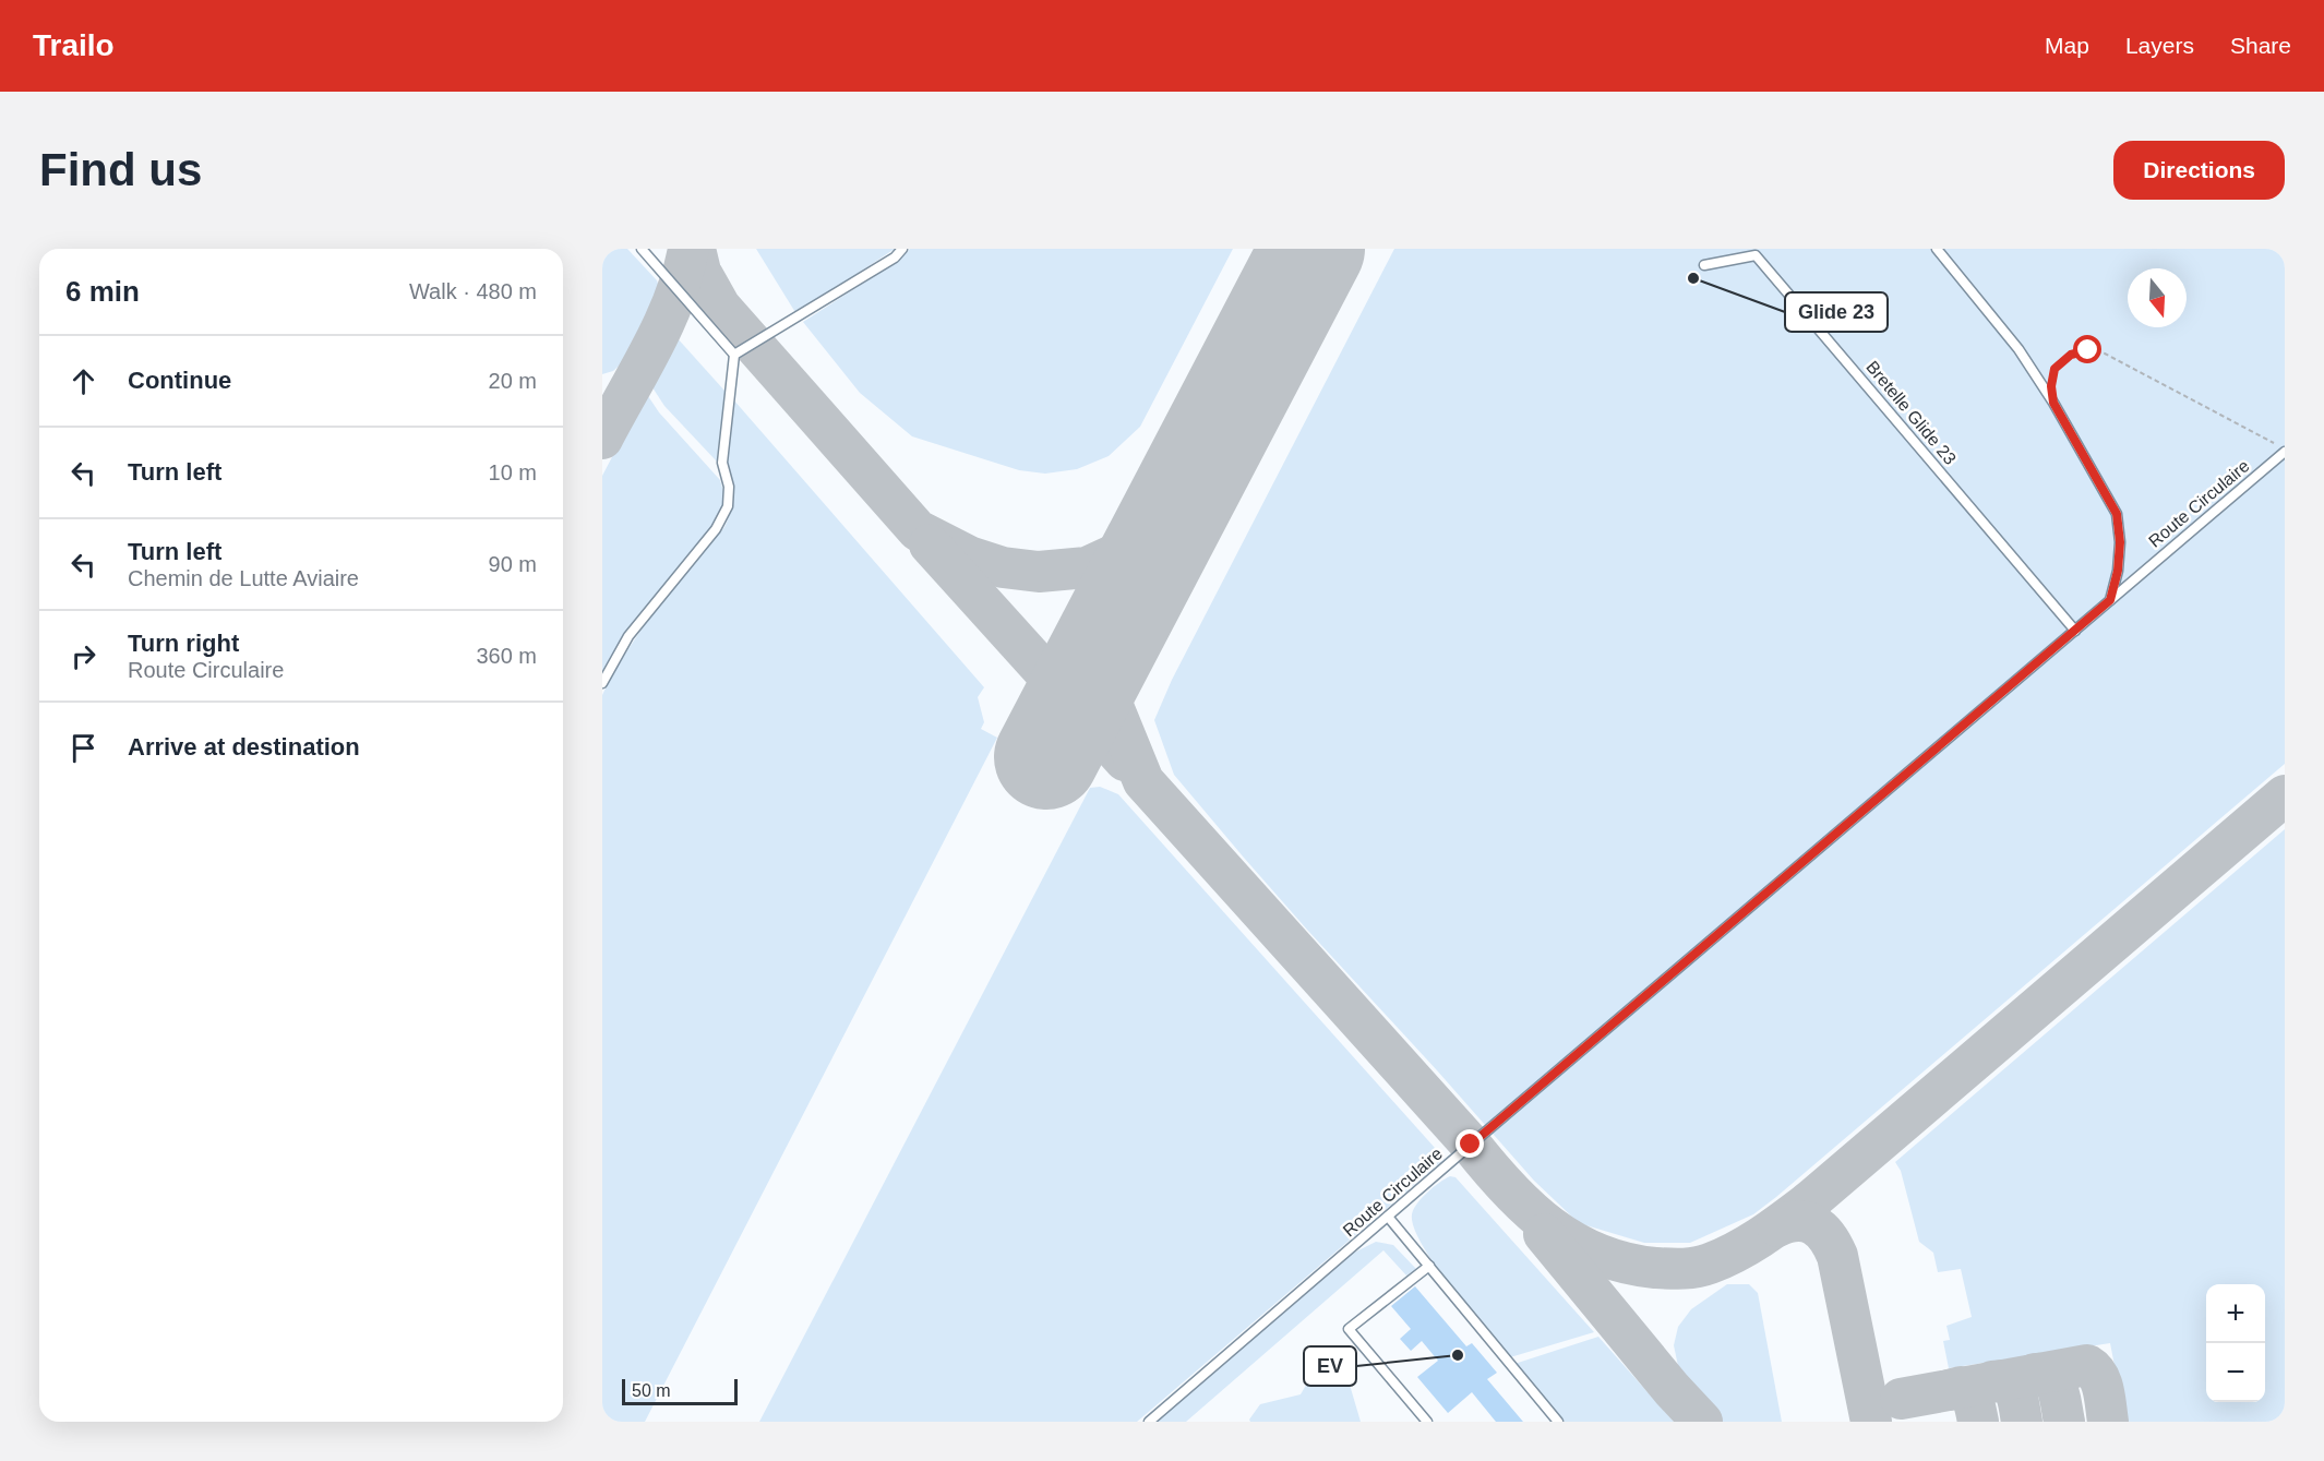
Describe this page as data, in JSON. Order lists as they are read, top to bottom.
{
  "streets": {
    "lane": ["Bretelle Glide 23", "Route Circulaire"]
  },
  "crossings": [
    ["Bretelle Glide 23", "Route Circulaire"]
  ],
  "places": ["Glide 23", "EV"],
  "scale_bar": "50 m",
  "north": "bottom",
  "page": {
    "header": "Trailo",
    "nav": ["Map", "Layers", "Share"],
    "buttons": "Directions",
    "title": "Find us",
    "heading": ["6 min", "Walk · 480 m"],
    "list": [
      ["Continue", "20 m"],
      ["Turn left", "10 m"],
      ["Turn left", "Chemin de Lutte Aviaire", "90 m"],
      ["Turn right", "Route Circulaire", "360 m"],
      "Arrive at destination"
    ],
    "map_buttons": ["+", "−"],
    "scale": "50 m"
  }
}
